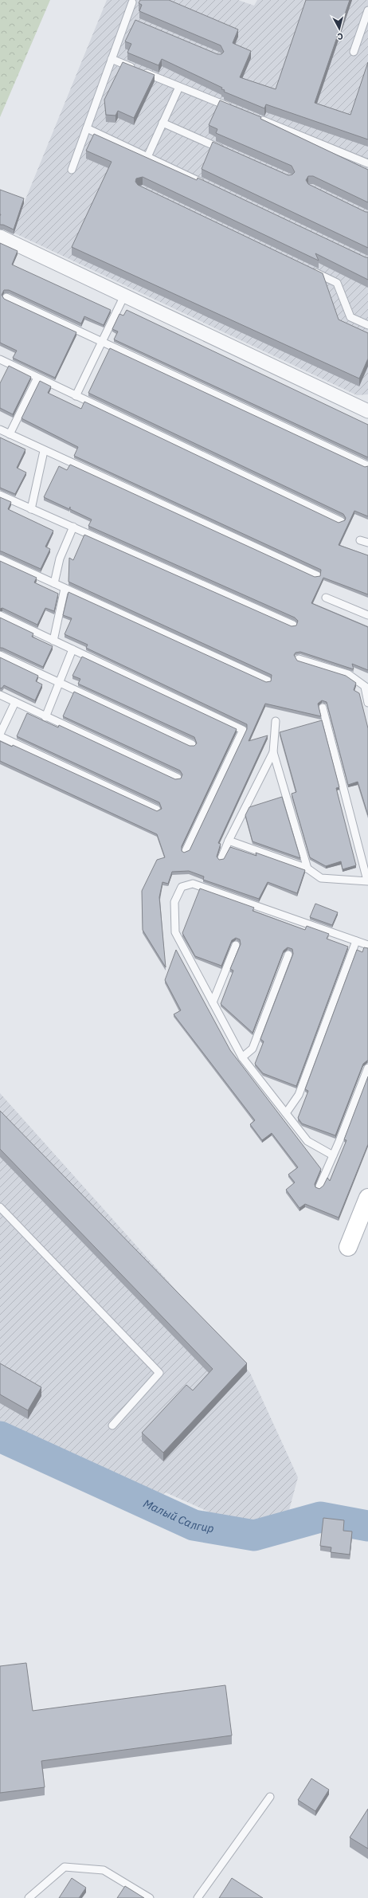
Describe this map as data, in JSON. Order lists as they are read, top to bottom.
{
  "water": ["Малый Салгир"],
  "north": "bottom"
}
